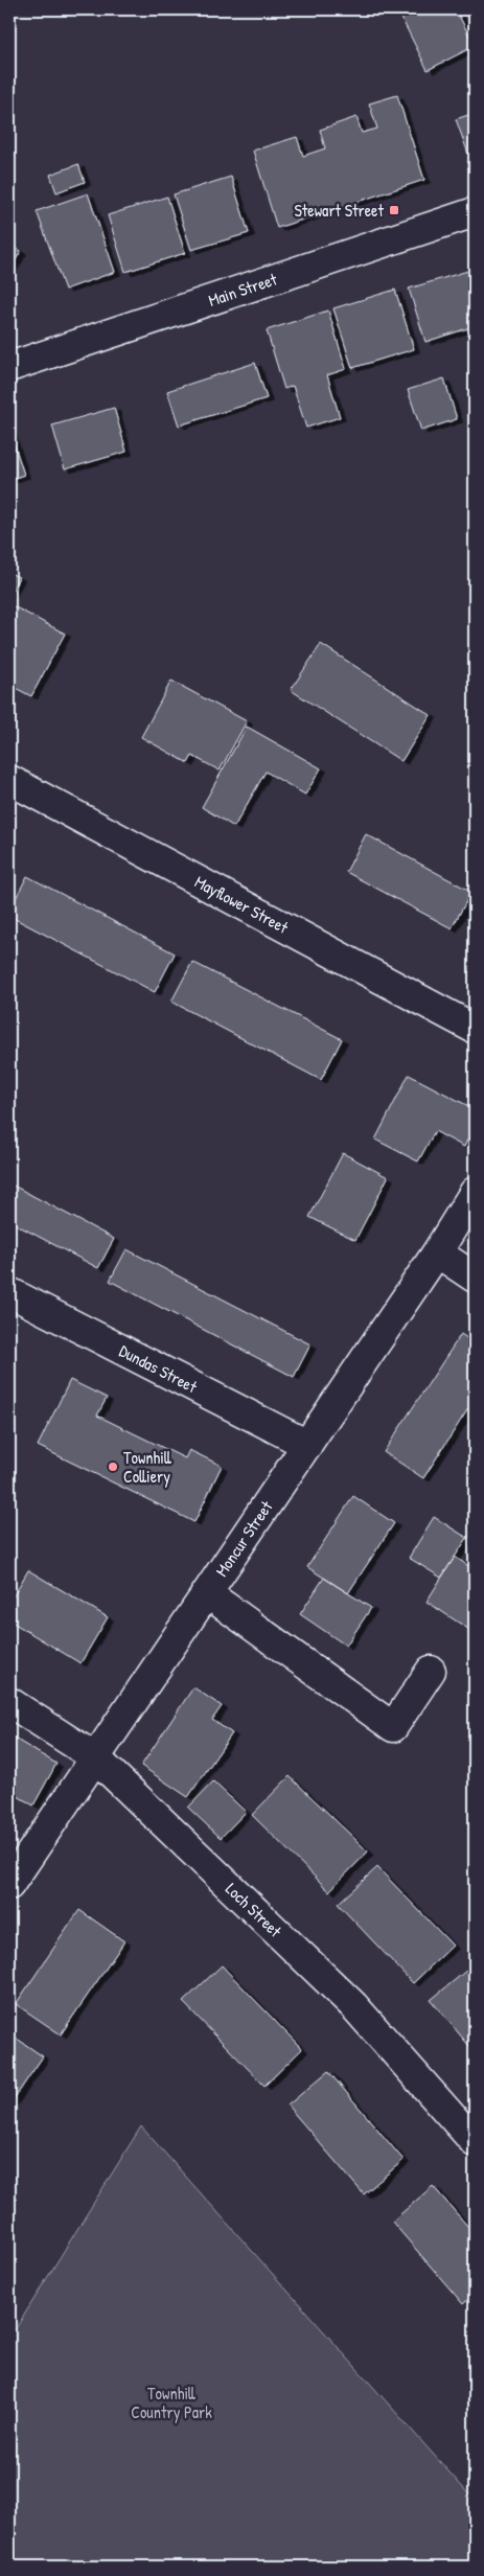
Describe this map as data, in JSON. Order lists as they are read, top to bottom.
{
  "streets": {
    "street": [
      "Main Street",
      "Mayflower Street",
      "Dundas Street",
      "Moncur Street",
      "Loch Street"
    ]
  },
  "crossings": [
    ["Dundas Street", "Moncur Street"],
    ["Moncur Street", "Loch Street"]
  ],
  "parks": ["Townhill Country Park"],
  "places": {
    "transit": ["Stewart Street"],
    "other": ["Townhill Colliery"]
  }
}
